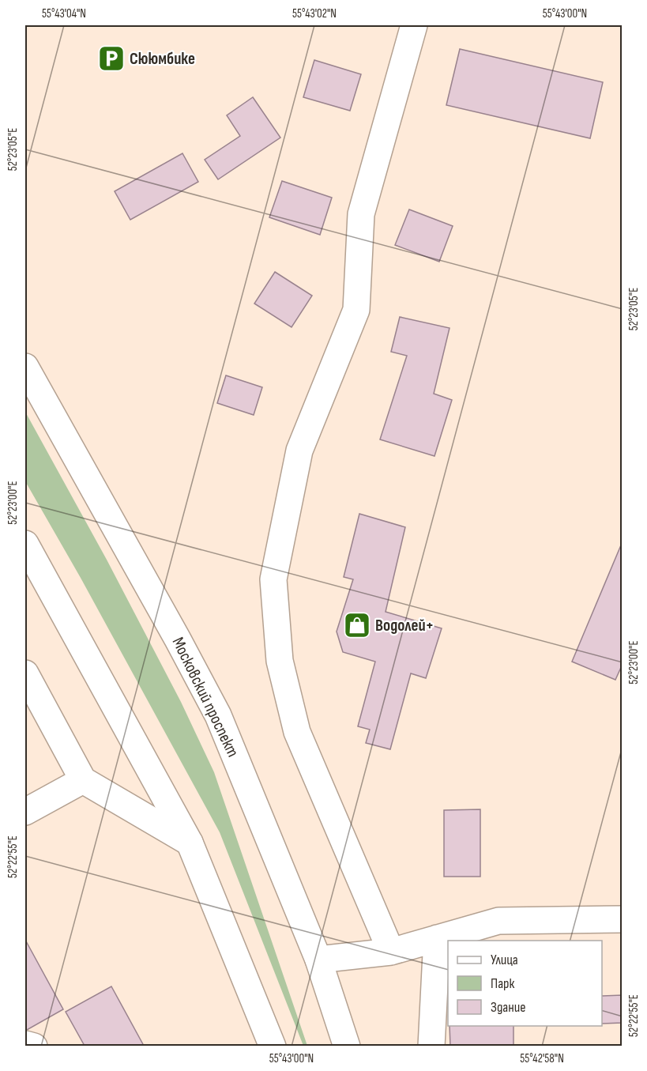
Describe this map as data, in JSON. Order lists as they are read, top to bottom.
{
  "streets": {
    "street": ["Московский проспект"]
  },
  "places": {
    "parking": ["Сююмбике"],
    "shop": ["Водолей+"]
  },
  "legend": ["Улица", "Парк", "Здание"],
  "coordinates": [
    "55°43'04\"N",
    "55°43'02\"N",
    "55°43'00\"N",
    "52°23'05\"E",
    "52°23'00\"E",
    "52°22'55\"E",
    "55°42'58\"N"
  ]
}
